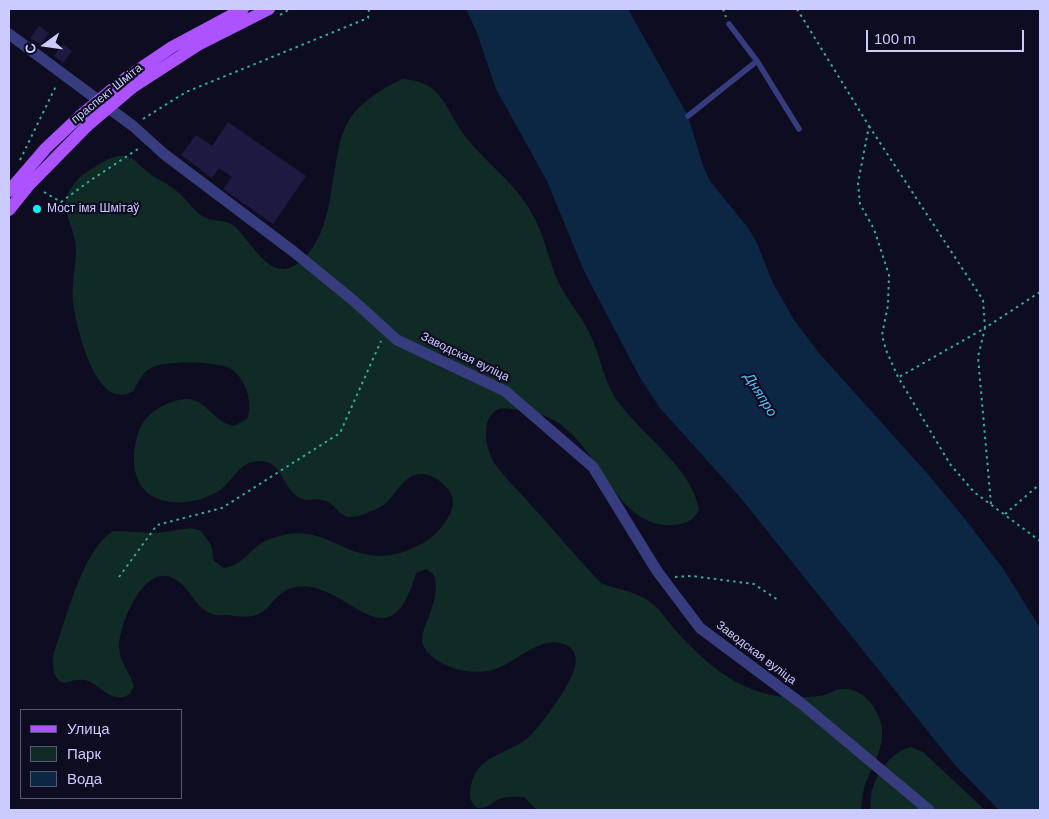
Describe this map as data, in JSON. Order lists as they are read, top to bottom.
{
  "streets": {
    "main road": ["праспект Шміта"],
    "street": ["Заводская вуліца"]
  },
  "water": ["Дняпро"],
  "places": ["Мост імя Шмітаў"],
  "legend": ["Улица", "Парк", "Вода"],
  "scale_bar": "100 m",
  "north": "left"
}
